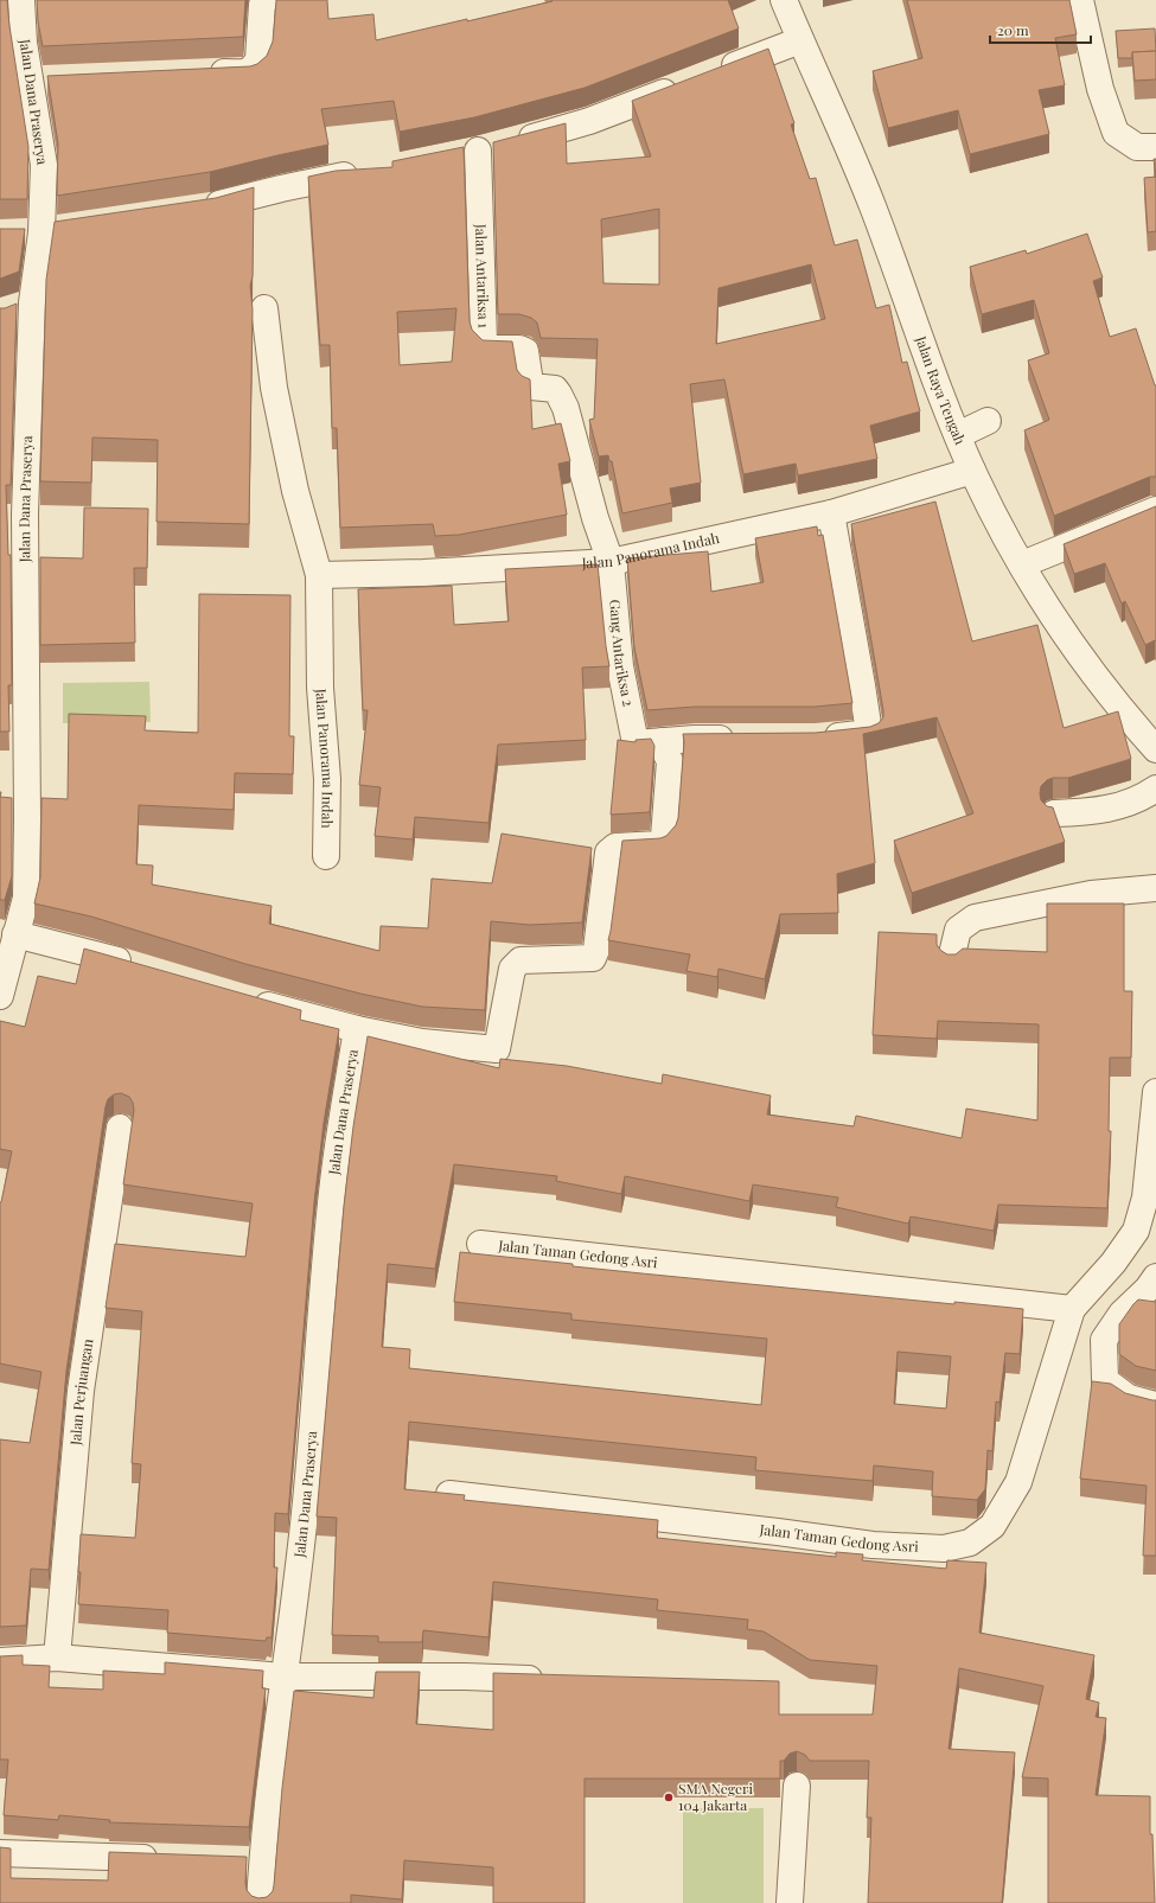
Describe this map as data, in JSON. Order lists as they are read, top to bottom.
{
  "streets": {
    "street": [
      "Jalan Dana Praserya",
      "Jalan Antariksa 1",
      "Jalan Raya Tengah",
      "Jalan Panorama Indah",
      "Gang Antariksa 2",
      "Jalan Taman Gedong Asri",
      "Jalan Perjuangan"
    ]
  },
  "crossings": [
    ["Jalan Antariksa 1", "Jalan Panorama Indah"],
    ["Jalan Antariksa 1", "Gang Antariksa 2"],
    ["Jalan Raya Tengah", "Jalan Panorama Indah"],
    ["Jalan Panorama Indah", "Gang Antariksa 2"]
  ],
  "places": ["SMA Negeri 104 Jakarta"],
  "scale_bar": "20 m"
}
